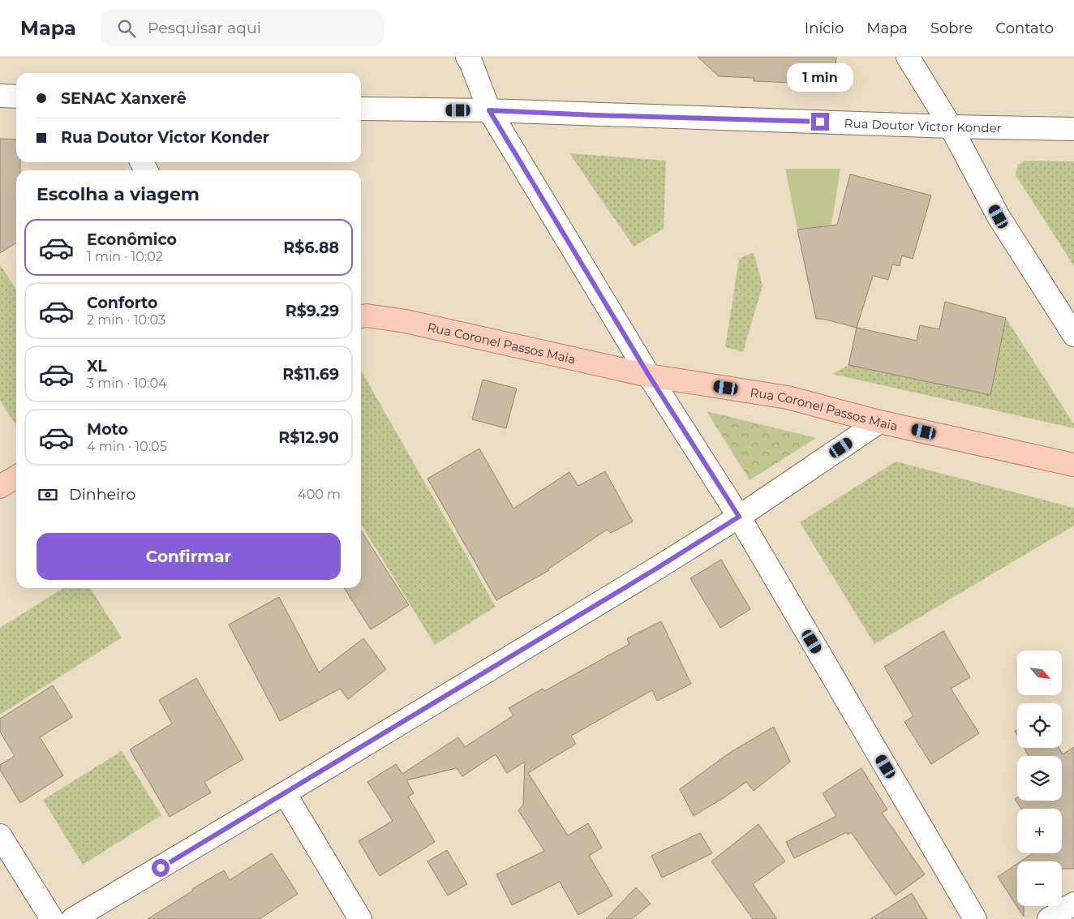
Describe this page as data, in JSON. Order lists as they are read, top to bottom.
{
  "streets": {
    "main road": ["Rua Coronel Passos Maia"],
    "street": ["Rua Doutor Victor Konder"]
  },
  "north": "bottom right",
  "page": {
    "header": "Mapa",
    "search": "Pesquisar aqui",
    "nav": [
      "Início",
      "Mapa",
      "Sobre",
      "Contato"
    ],
    "bubble": "1 min",
    "banner": ["SENAC Xanxerê", "Rua Doutor Victor Konder"],
    "heading": "Escolha a viagem",
    "list": [
      {
        "name": "Econômico",
        "note": "1 min · 10:02",
        "value": "R$6.88"
      },
      {
        "name": "Conforto",
        "note": "2 min · 10:03",
        "value": "R$9.29"
      },
      {
        "name": "XL",
        "note": "3 min · 10:04",
        "value": "R$11.69"
      },
      {
        "name": "Moto",
        "note": "4 min · 10:05",
        "value": "R$12.90"
      }
    ],
    "pay": ["Dinheiro", "400 m"],
    "buttons": "Confirmar",
    "map_buttons": ["+", "−"]
  }
}
